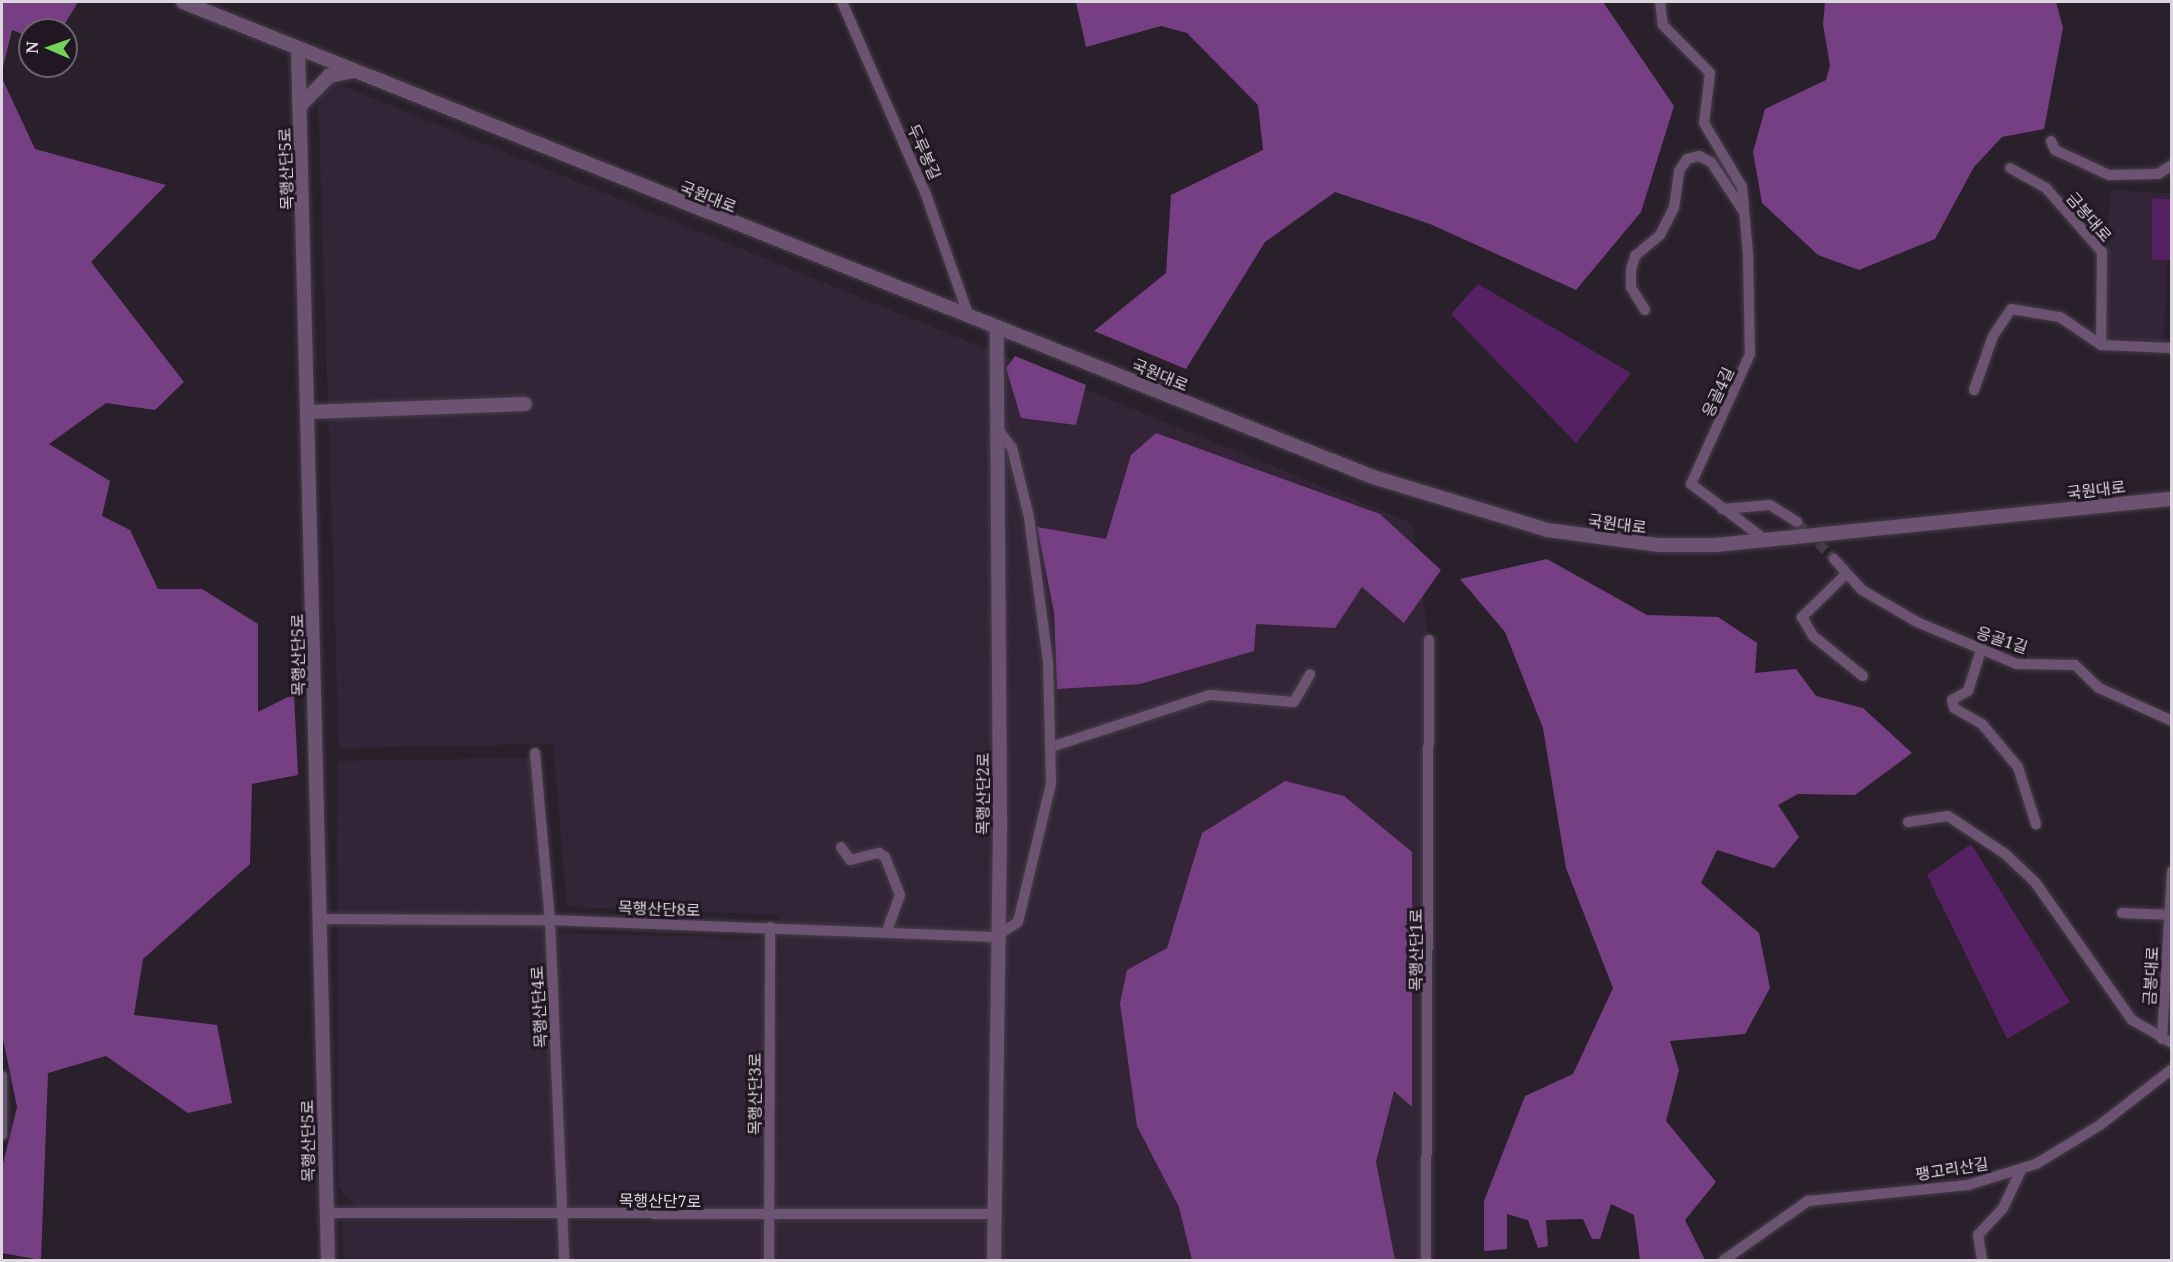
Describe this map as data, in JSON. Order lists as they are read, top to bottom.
{
  "streets": {
    "street": [
      "두루봉길",
      "목행산단5로",
      "국원대로",
      "금봉대로",
      "응골4길",
      "응골1길",
      "목행산단2로",
      "목행산단8로",
      "목행산단1로",
      "목행산단4로",
      "목행산단3로",
      "팽고리산길",
      "목행산단7로"
    ]
  },
  "crossings": [
    ["두루봉길", "국원대로"],
    ["목행산단5로", "국원대로"],
    ["목행산단5로", "목행산단8로"],
    ["목행산단5로", "목행산단7로"],
    ["국원대로", "응골4길"],
    ["국원대로", "목행산단2로"],
    ["목행산단2로", "목행산단8로"],
    ["목행산단2로", "목행산단7로"],
    ["목행산단8로", "목행산단4로"],
    ["목행산단8로", "목행산단3로"],
    ["목행산단4로", "목행산단7로"],
    ["목행산단3로", "목행산단7로"]
  ],
  "north": "left"
}
